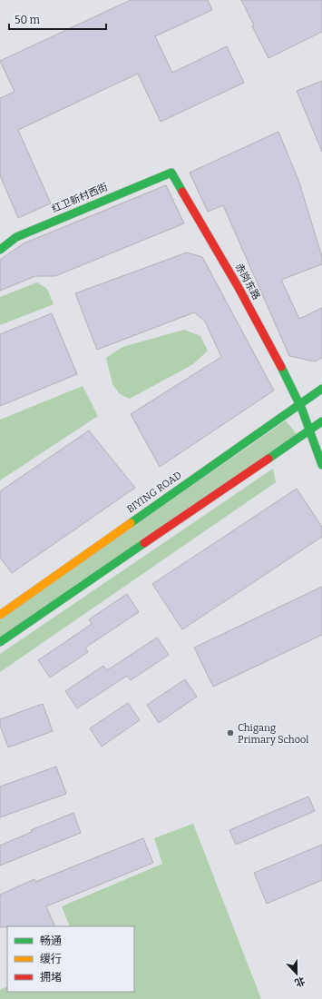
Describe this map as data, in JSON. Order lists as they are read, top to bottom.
{
  "streets": {
    "main road": ["红卫新村西街", "赤岗东路", "BIYING ROAD"]
  },
  "crossings": [
    ["红卫新村西街", "赤岗东路"],
    ["赤岗东路", "BIYING ROAD"]
  ],
  "places": ["Chigang Primary School"],
  "legend": ["畅通", "缓行", "拥堵"],
  "scale_bar": "50 m",
  "north": "bottom"
}
